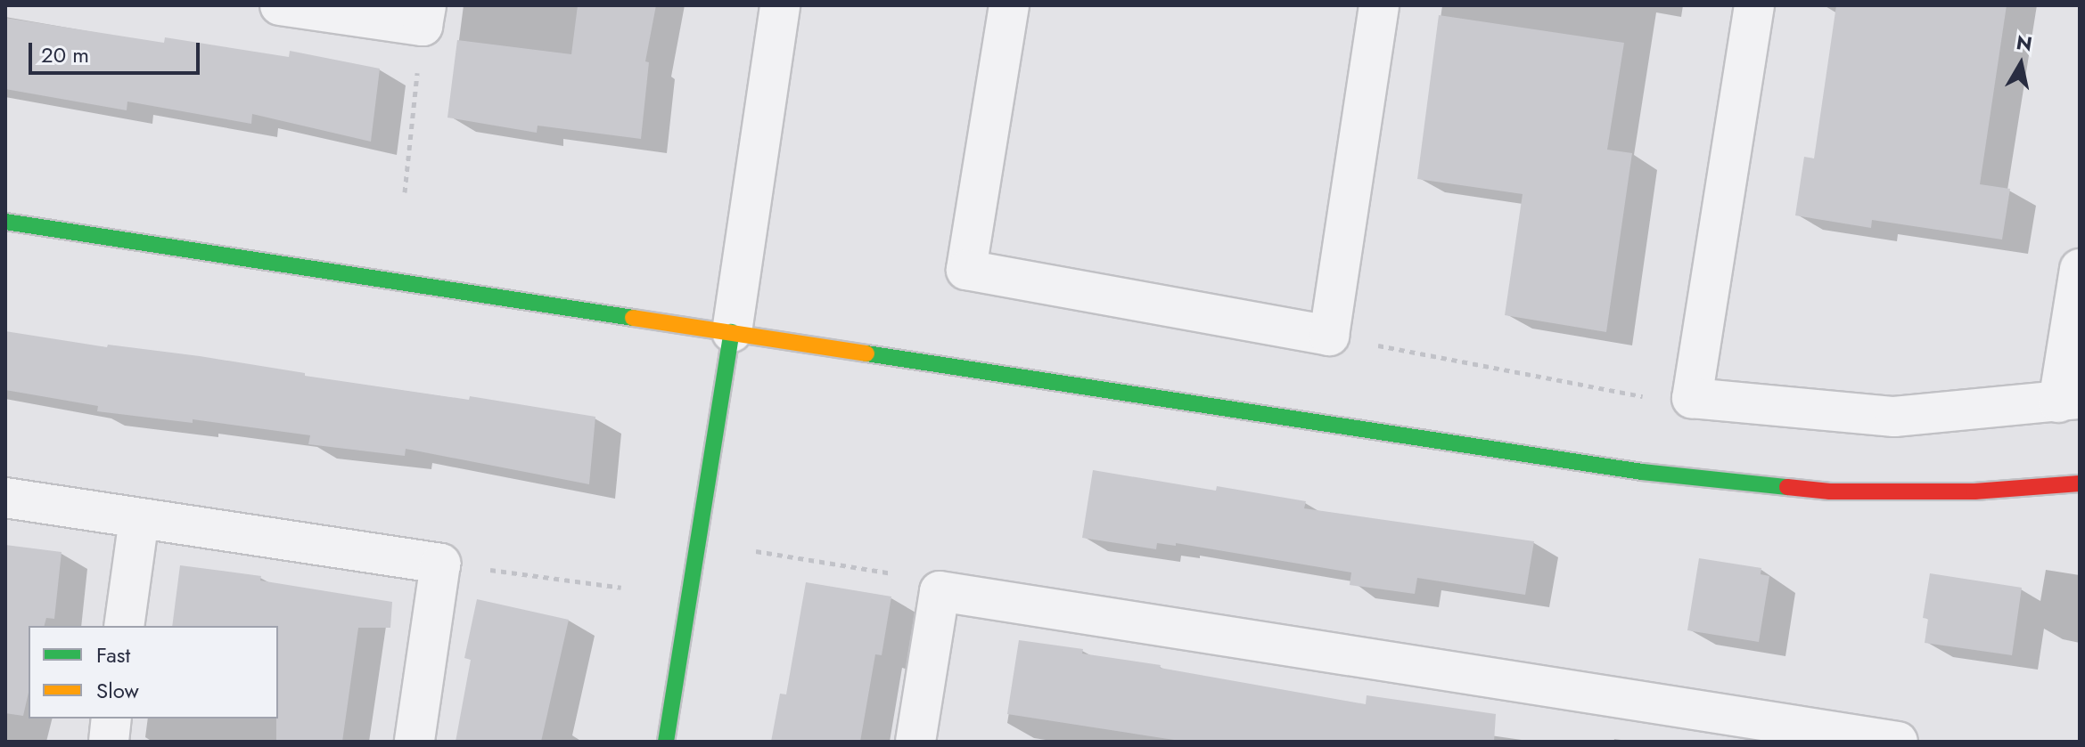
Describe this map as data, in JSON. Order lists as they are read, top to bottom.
{
  "legend": ["Fast", "Slow"],
  "scale_bar": "20 m",
  "north": "top"
}
